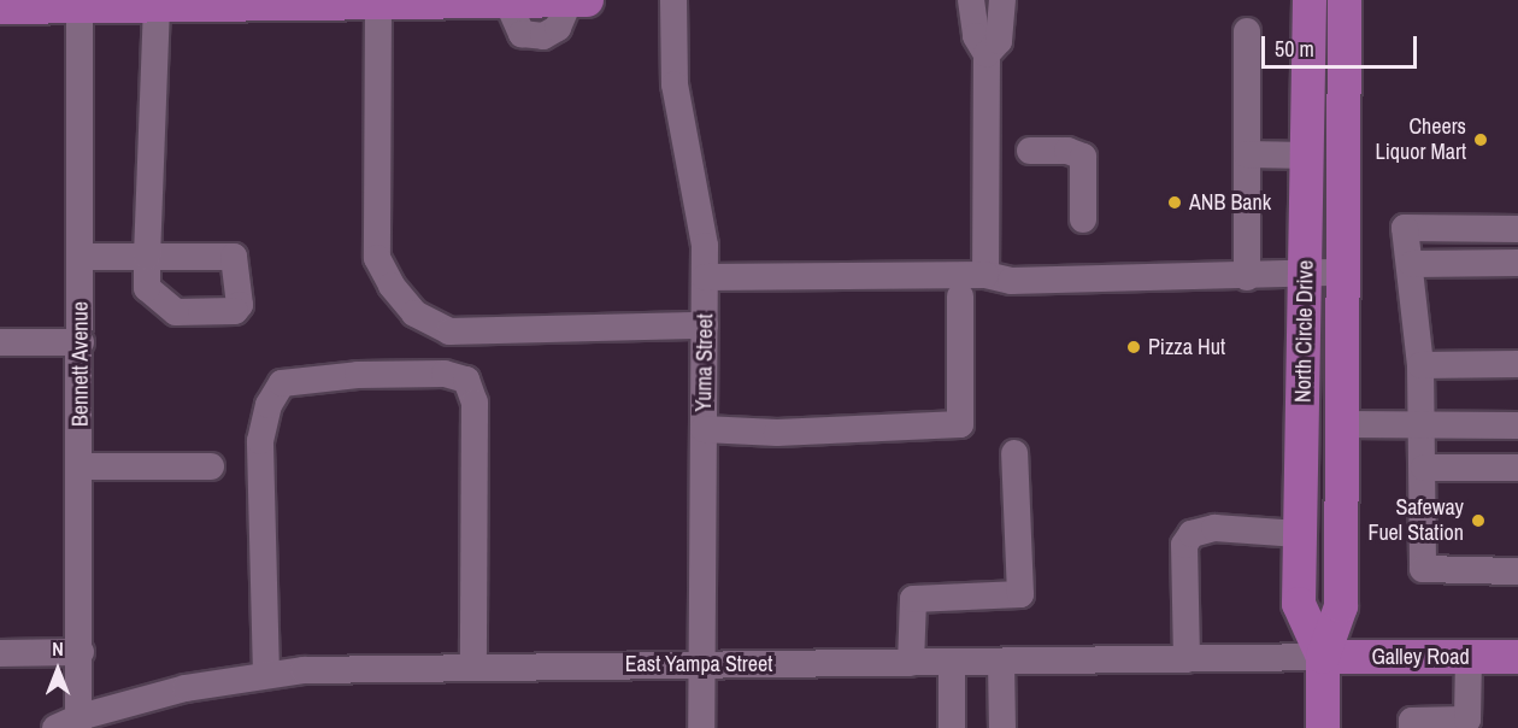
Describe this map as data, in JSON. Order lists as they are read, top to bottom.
{
  "streets": {
    "main road": ["North Circle Drive", "Galley Road"],
    "street": ["Yuma Street", "Bennett Avenue", "East Yampa Street"]
  },
  "crossings": [
    ["North Circle Drive", "Galley Road"],
    ["North Circle Drive", "East Yampa Street"],
    ["Yuma Street", "East Yampa Street"],
    ["Bennett Avenue", "East Yampa Street"],
    ["Galley Road", "East Yampa Street"]
  ],
  "places": [
    "Cheers Liquor Mart",
    "ANB Bank",
    "Pizza Hut",
    "Safeway Fuel Station"
  ],
  "scale_bar": "50 m",
  "north": "top"
}
